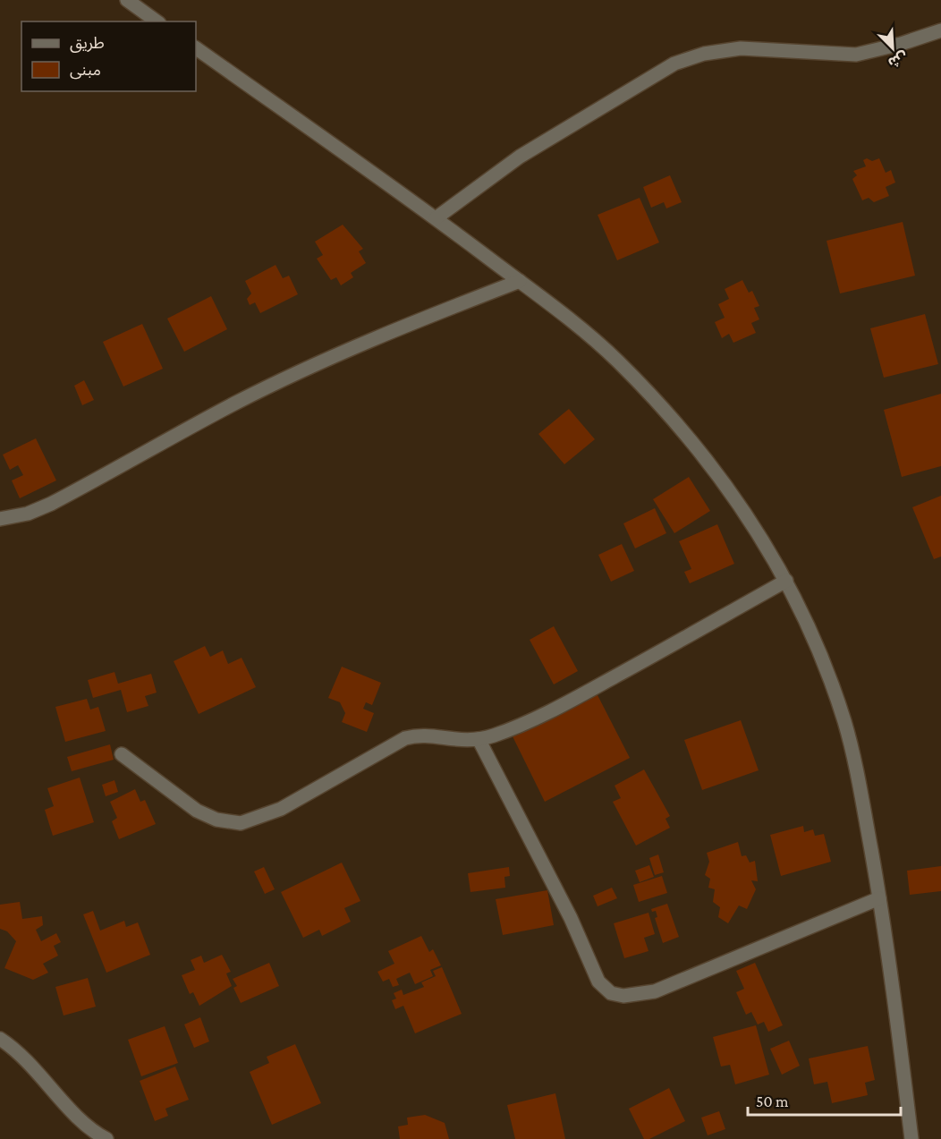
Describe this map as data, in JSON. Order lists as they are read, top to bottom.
{
  "legend": ["طريق", "مبنى"],
  "scale_bar": "50 m",
  "north": "bottom right"
}
